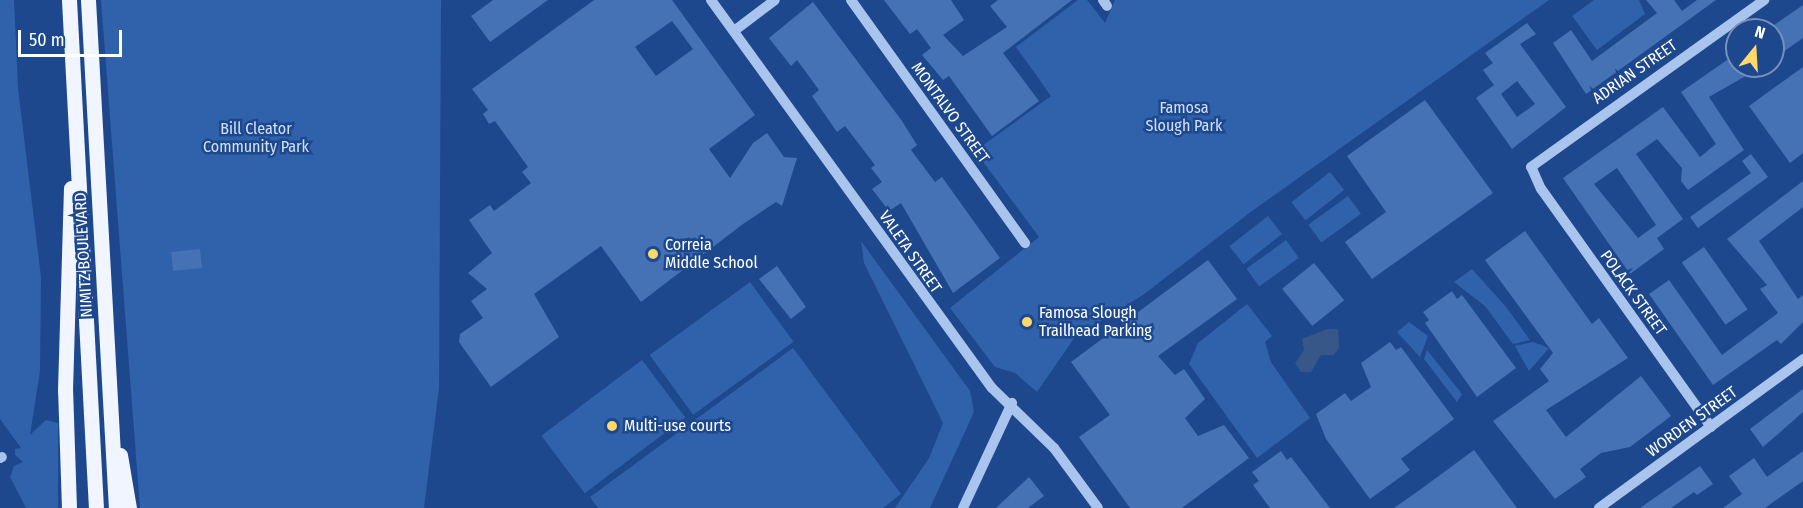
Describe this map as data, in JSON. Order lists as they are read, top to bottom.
{
  "streets": {
    "main road": ["NIMITZ BOULEVARD"],
    "street": [
      "ADRIAN STREET",
      "MONTALVO STREET",
      "VALETA STREET",
      "POLACK STREET",
      "WORDEN STREET"
    ]
  },
  "crossings": [
    ["ADRIAN STREET", "POLACK STREET"],
    ["POLACK STREET", "WORDEN STREET"]
  ],
  "parks": ["Famosa Slough Park", "Bill Cleator Community Park"],
  "places": ["Correia Middle School", "Famosa Slough Trailhead Parking", "Multi-use courts"],
  "scale_bar": "50 m",
  "north": "top"
}
